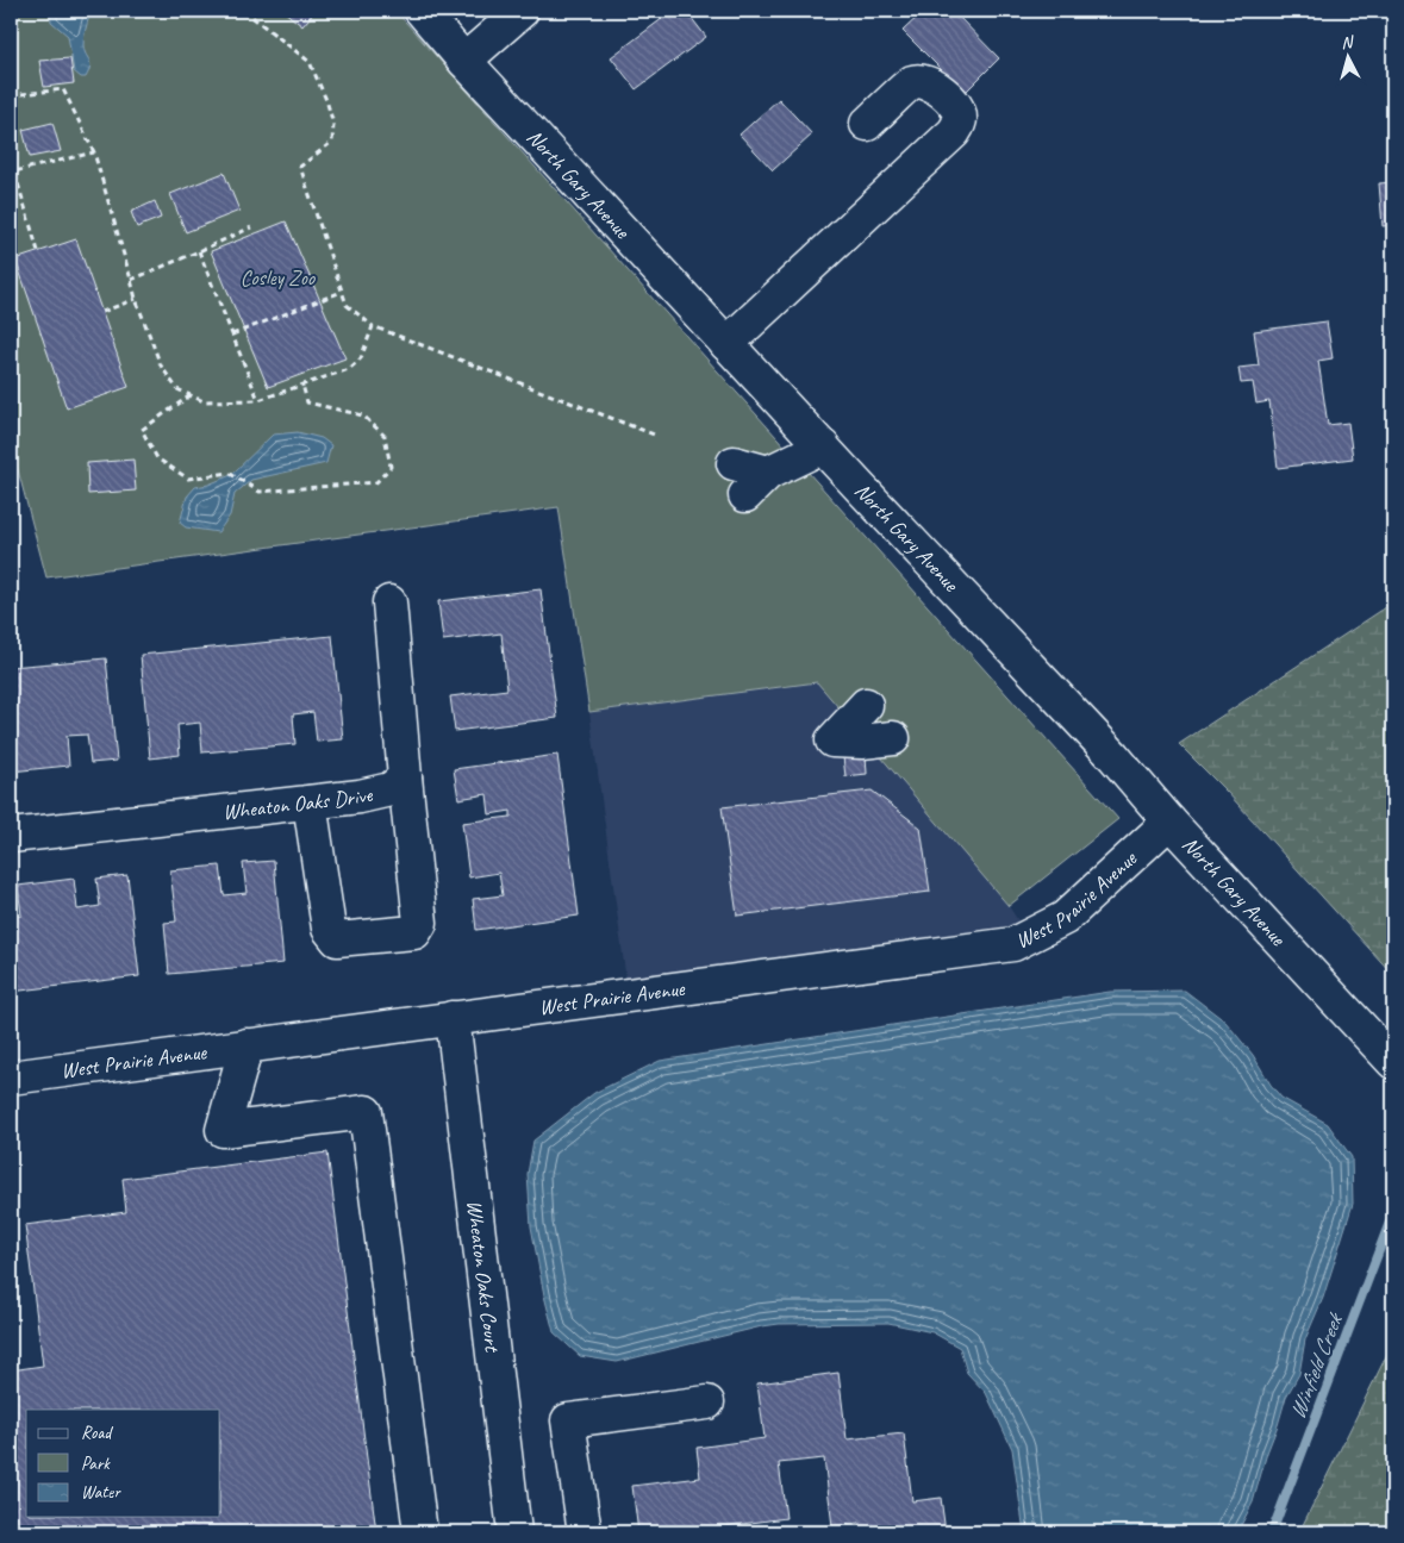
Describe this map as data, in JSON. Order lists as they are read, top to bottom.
{
  "streets": {
    "street": [
      "North Gary Avenue",
      "Wheaton Oaks Drive",
      "West Prairie Avenue",
      "Wheaton Oaks Court"
    ]
  },
  "crossings": [
    ["North Gary Avenue", "West Prairie Avenue"],
    ["West Prairie Avenue", "Wheaton Oaks Court"]
  ],
  "water": ["Winfield Creek"],
  "parks": ["Cosley Zoo"],
  "legend": ["Road", "Park", "Water"],
  "north": "top"
}
